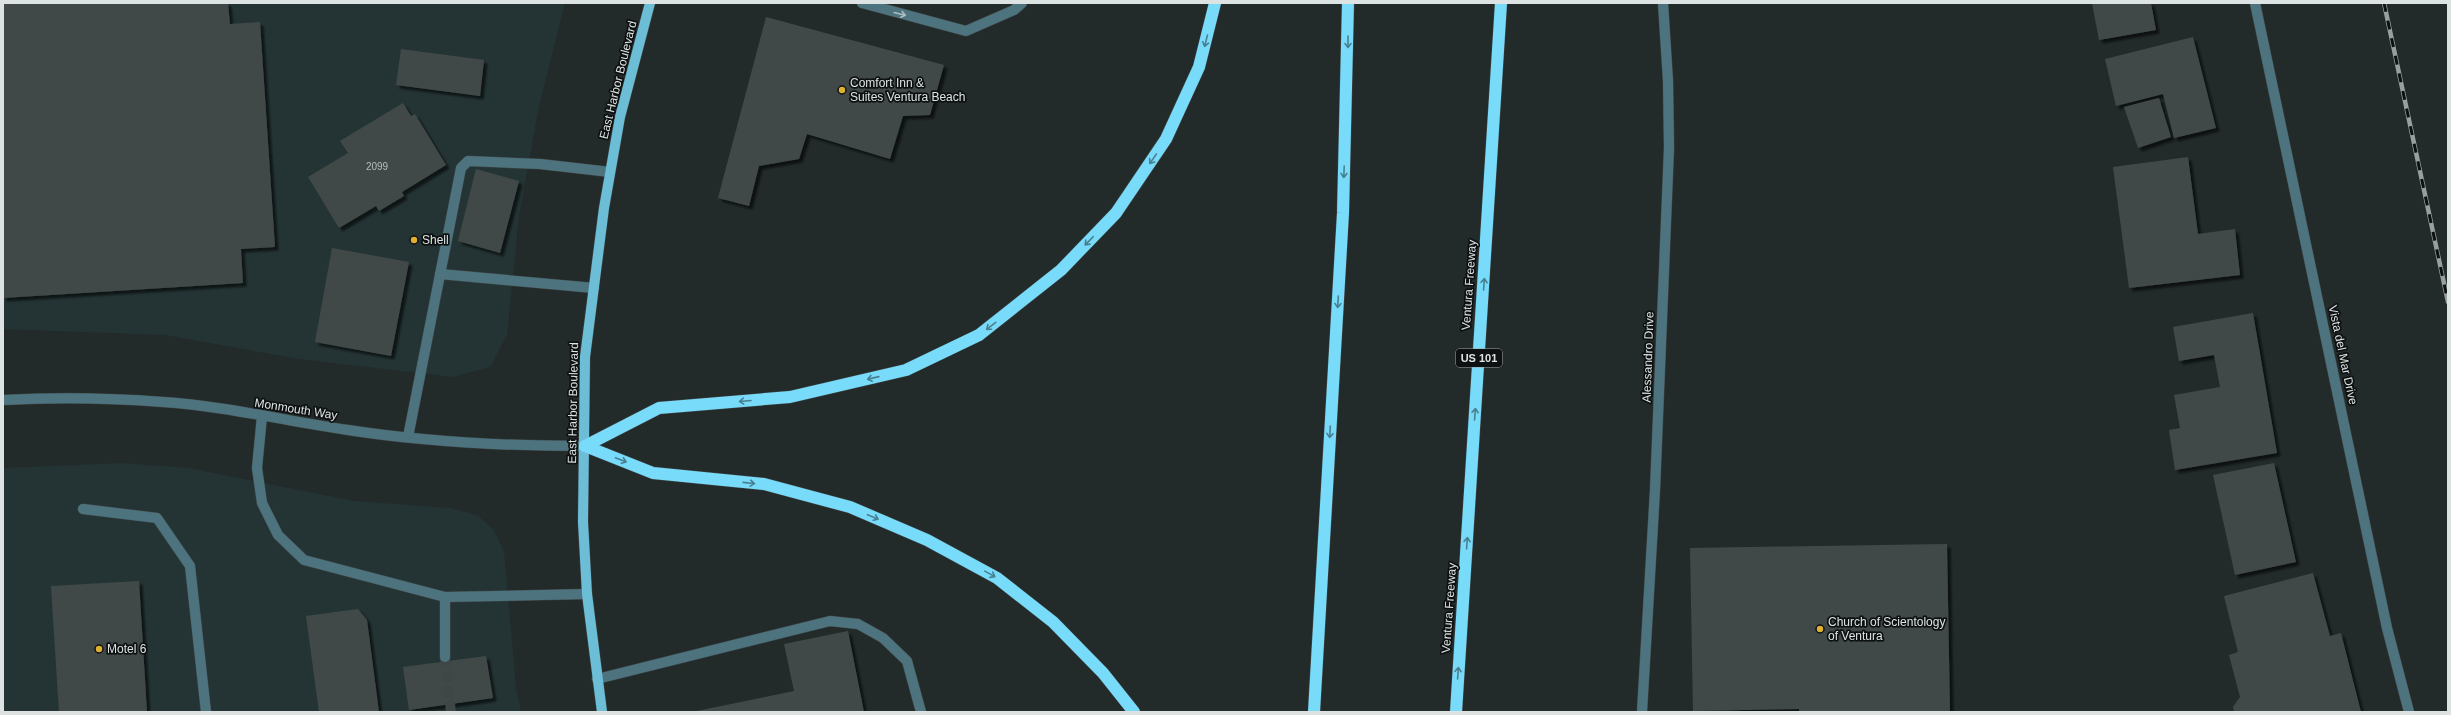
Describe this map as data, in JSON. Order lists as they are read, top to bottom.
{
  "streets": {
    "highway": ["Ventura Freeway", "US 101"],
    "main road": ["East Harbor Boulevard"],
    "street": ["Vista del Mar Drive", "Alessandro Drive", "Monmouth Way"]
  },
  "crossings": [
    ["East Harbor Boulevard", "Monmouth Way"]
  ],
  "one_way": ["Ventura Freeway"],
  "places": [
    "Comfort Inn & Suites Ventura Beach",
    "Shell",
    "Church of Scientology of Ventura",
    "Motel 6"
  ],
  "house_numbers": ["2099"]
}
